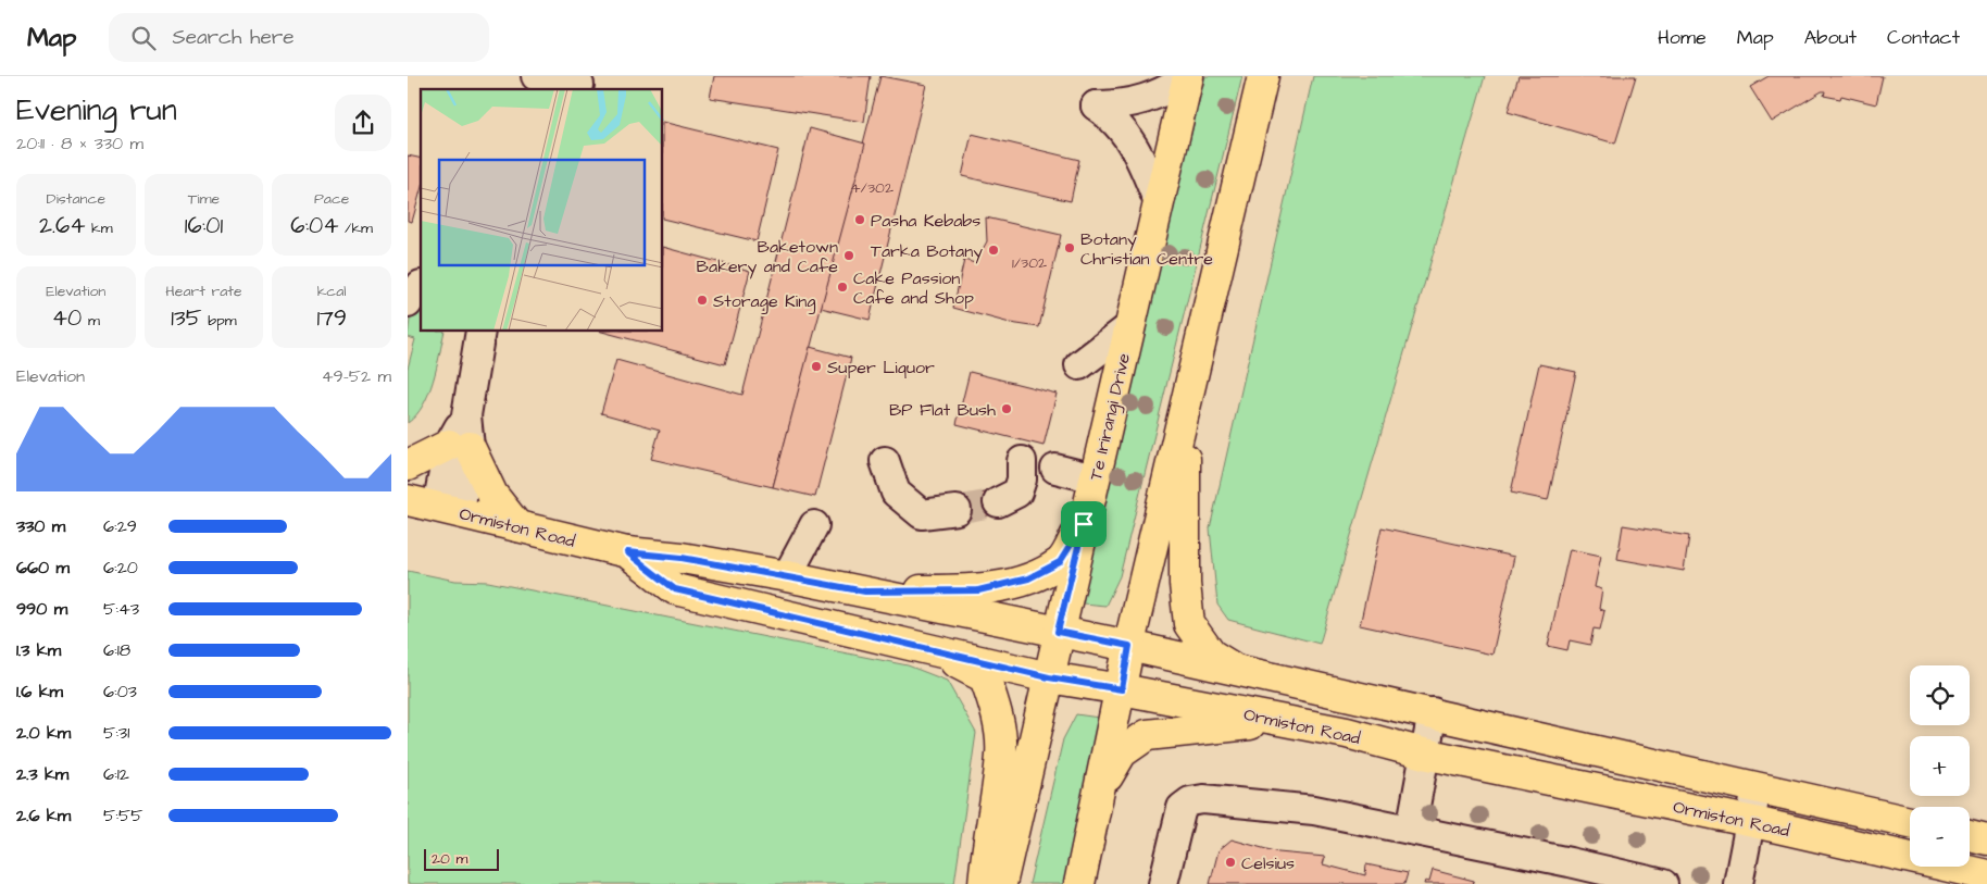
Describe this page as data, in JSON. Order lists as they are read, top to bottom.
{
  "streets": {
    "main road": ["Te Irirangi Drive", "Ormiston Road"]
  },
  "crossings": [
    ["Te Irirangi Drive", "Ormiston Road"]
  ],
  "places": [
    "Pasha Kebabs",
    "Botany Christian Centre",
    "Tarka Botany",
    "Baketown Bakery and Cafe",
    "Cake Passion Cafe and Shop",
    "Storage King",
    "Super Liquor",
    "BP Flat Bush",
    "Celsius"
  ],
  "house_numbers": ["4/302", "1/302"],
  "scale_bar": "20 m",
  "page": {
    "header": "Map",
    "search": "Search here",
    "nav": [
      "Home",
      "Map",
      "About",
      "Contact"
    ],
    "heading": ["Evening run", "20:11 · 8 × 330 m"],
    "stats": [
      ["Distance", "2.64 km"],
      ["Time", "16:01"],
      ["Pace", "6:04 /km"],
      ["Elevation", "40 m"],
      ["Heart rate", "135 bpm"],
      ["kcal", "179"]
    ],
    "chart": ["Elevation", "49–52 m"],
    "list": [
      {
        "name": "330 m",
        "note": "6:29"
      },
      {
        "name": "660 m",
        "note": "6:20"
      },
      {
        "name": "990 m",
        "note": "5:43"
      },
      {
        "name": "1.3 km",
        "note": "6:18"
      },
      {
        "name": "1.6 km",
        "note": "6:03"
      },
      {
        "name": "2.0 km",
        "note": "5:31"
      },
      {
        "name": "2.3 km",
        "note": "6:12"
      },
      {
        "name": "2.6 km",
        "note": "5:55"
      }
    ],
    "map_buttons": ["+", "−"],
    "scale": "20 m"
  }
}
